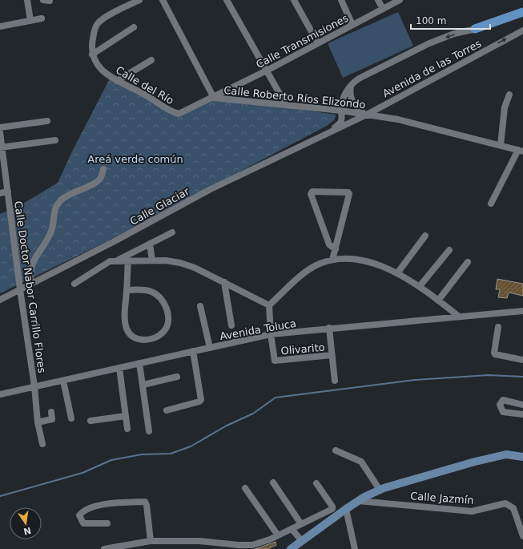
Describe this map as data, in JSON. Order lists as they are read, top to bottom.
{
  "streets": {
    "street": [
      "Calle Transmisiones",
      "Avenida de las Torres",
      "Calle del Río",
      "Calle Roberto Ríos Elizondo",
      "Calle Glaciar",
      "Calle Doctor Nabor Carrillo Flores",
      "Avenida Toluca",
      "Olivarito",
      "Calle Jazmín"
    ]
  },
  "crossings": [
    ["Calle Transmisiones", "Calle del Río"],
    ["Calle Transmisiones", "Calle Roberto Ríos Elizondo"],
    ["Avenida de las Torres", "Calle Roberto Ríos Elizondo"],
    ["Avenida de las Torres", "Calle Glaciar"],
    ["Calle del Río", "Calle Roberto Ríos Elizondo"],
    ["Calle Roberto Ríos Elizondo", "Calle Glaciar"],
    ["Calle Glaciar", "Calle Doctor Nabor Carrillo Flores"],
    ["Calle Doctor Nabor Carrillo Flores", "Avenida Toluca"],
    ["Avenida Toluca", "Olivarito"]
  ],
  "parks": ["Areá verde común"],
  "scale_bar": "100 m",
  "north": "bottom"
}
